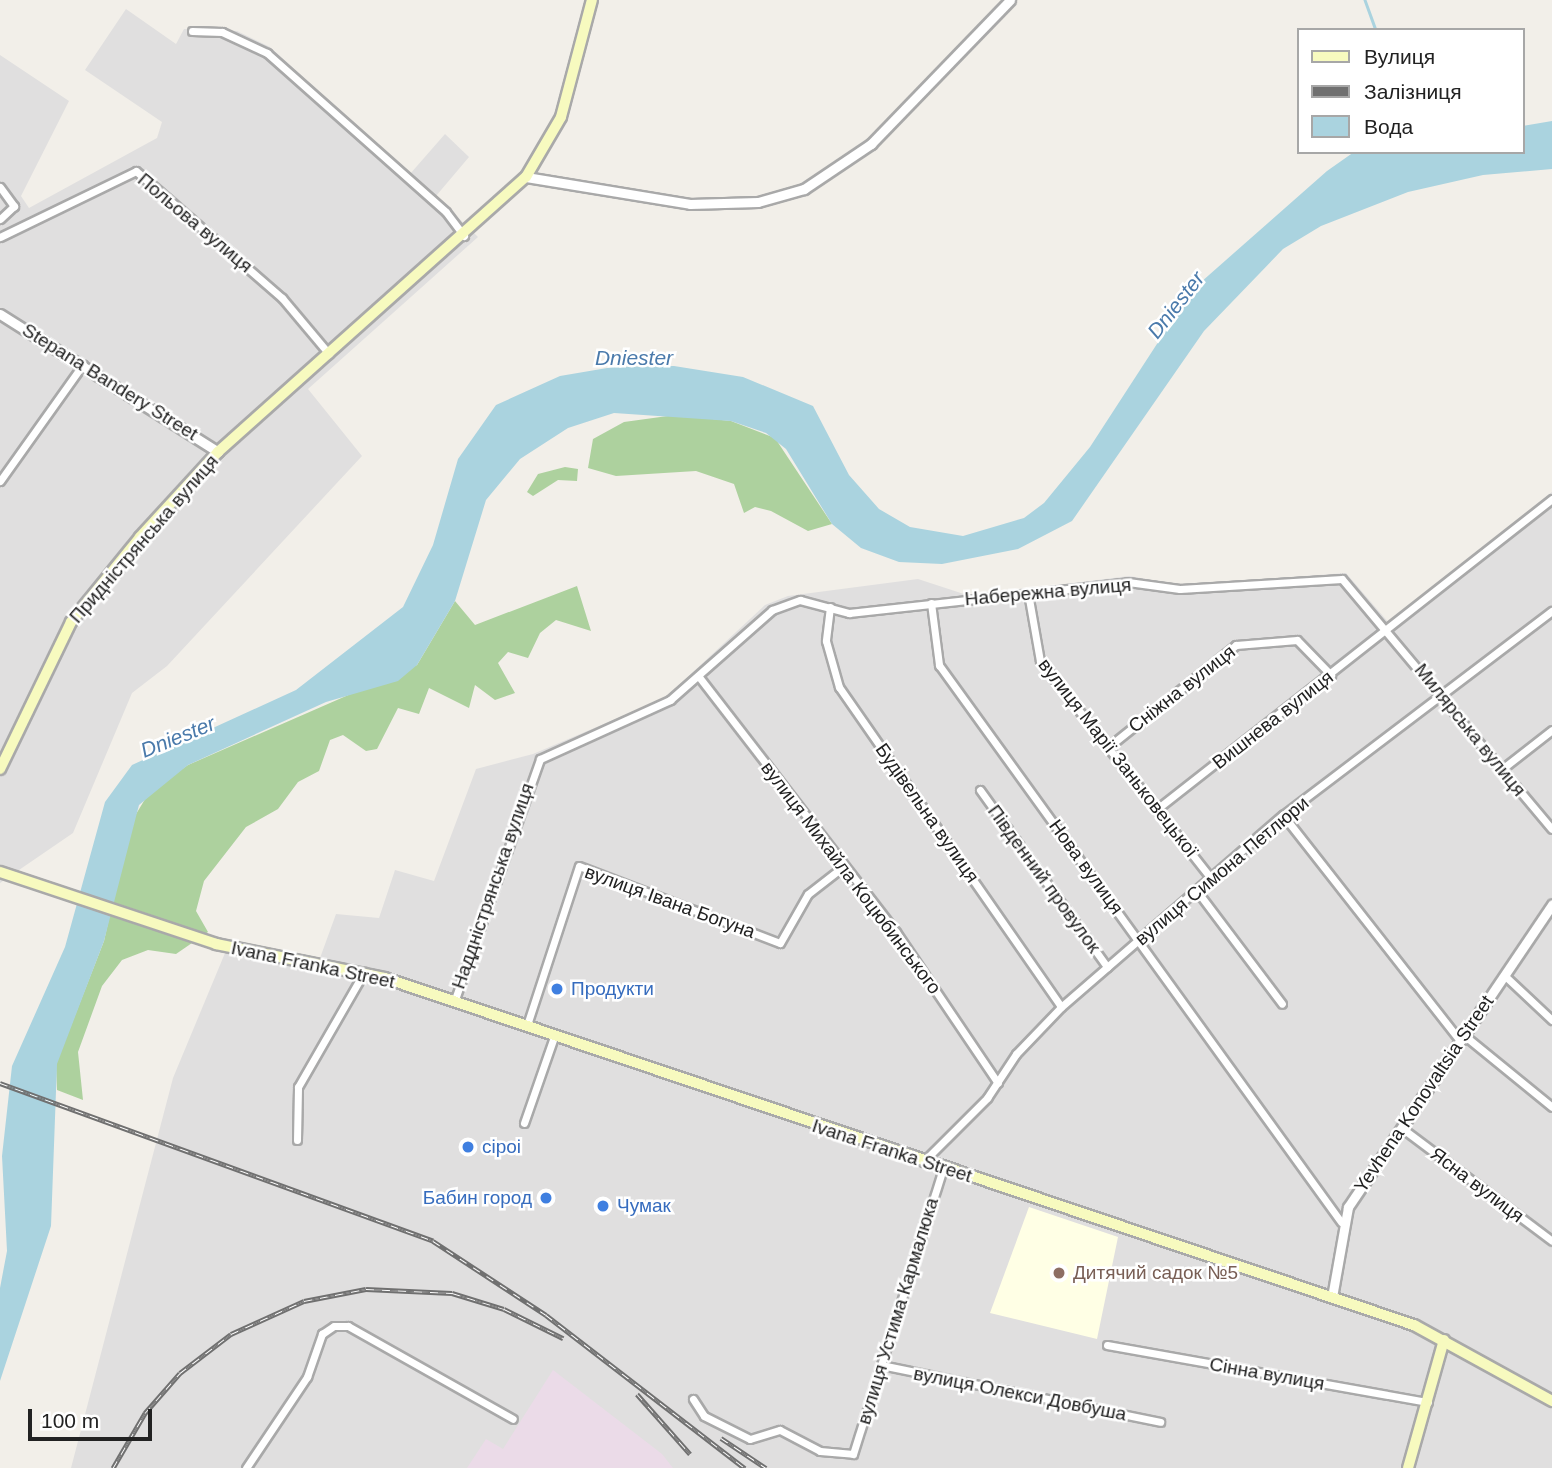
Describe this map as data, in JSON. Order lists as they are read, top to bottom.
{
  "streets": {
    "main road": ["Придністрянська вулиця", "Ivana Franka Street"],
    "street": [
      "Польова вулиця",
      "Stepana Bandery Street",
      "Набережна вулиця",
      "Сніжна вулиця",
      "Вишнева вулиця",
      "Милярська вулиця",
      "вулиця Марії Заньковецької",
      "Будівельна вулиця",
      "Нова вулиця",
      "вулиця Симона Петлюри",
      "вулиця Михайла Коцюбинського",
      "Південний провулок",
      "Наддністрянська вулиця",
      "вулиця Івана Богуна",
      "Yevhena Konovaltsia Street",
      "Ясна вулиця",
      "вулиця Устима Кармалюка",
      "Сінна вулиця",
      "вулиця Олекси Довбуша"
    ]
  },
  "crossings": [
    ["Польова вулиця", "Придністрянська вулиця"],
    ["Stepana Bandery Street", "Придністрянська вулиця"],
    ["Набережна вулиця", "Вишнева вулиця"],
    ["Набережна вулиця", "Милярська вулиця"],
    ["Набережна вулиця", "вулиця Марії Заньковецької"],
    ["Набережна вулиця", "Будівельна вулиця"],
    ["Набережна вулиця", "Нова вулиця"],
    ["Набережна вулиця", "Наддністрянська вулиця"],
    ["Сніжна вулиця", "Вишнева вулиця"],
    ["Сніжна вулиця", "вулиця Марії Заньковецької"],
    ["Вишнева вулиця", "Милярська вулиця"],
    ["Вишнева вулиця", "вулиця Марії Заньковецької"],
    ["Милярська вулиця", "вулиця Симона Петлюри"],
    ["вулиця Марії Заньковецької", "вулиця Симона Петлюри"],
    ["Будівельна вулиця", "вулиця Симона Петлюри"],
    ["Нова вулиця", "вулиця Симона Петлюри"],
    ["Нова вулиця", "Yevhena Konovaltsia Street"],
    ["вулиця Симона Петлюри", "вулиця Михайла Коцюбинського"],
    ["вулиця Симона Петлюри", "Південний провулок"],
    ["вулиця Симона Петлюри", "Ivana Franka Street"],
    ["вулиця Михайла Коцюбинського", "Наддністрянська вулиця"],
    ["вулиця Михайла Коцюбинського", "вулиця Івана Богуна"],
    ["Наддністрянська вулиця", "Ivana Franka Street"],
    ["вулиця Івана Богуна", "Ivana Franka Street"],
    ["Ivana Franka Street", "Yevhena Konovaltsia Street"],
    ["Ivana Franka Street", "вулиця Устима Кармалюка"],
    ["Yevhena Konovaltsia Street", "Ясна вулиця"],
    ["вулиця Устима Кармалюка", "вулиця Олекси Довбуша"]
  ],
  "water": ["Dniester"],
  "places": [
    "Продукти",
    "сіроі",
    "Бабин город",
    "Чумак",
    "Дитячий садок №5"
  ],
  "legend": ["Вулиця", "Залізниця", "Вода"],
  "scale_bar": "100 m"
}
